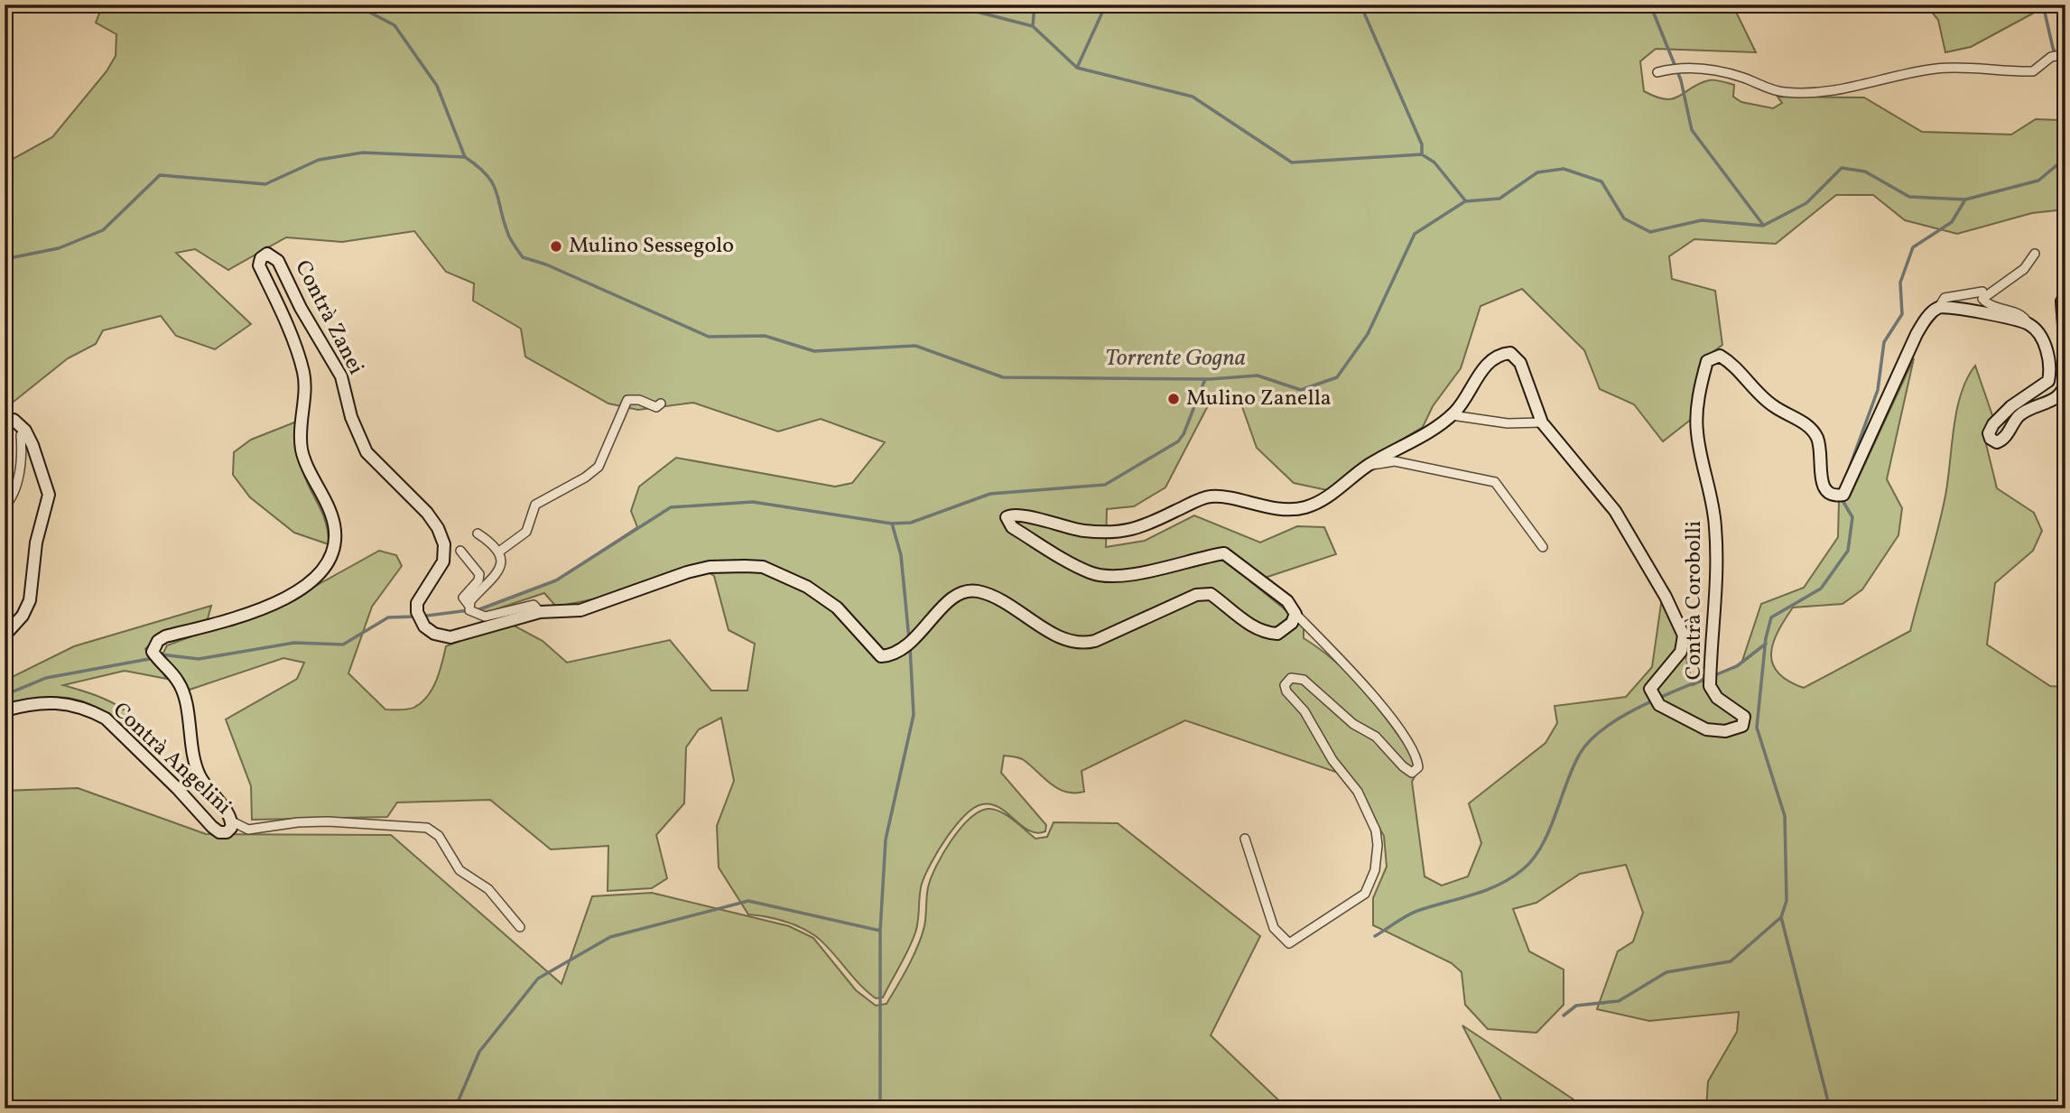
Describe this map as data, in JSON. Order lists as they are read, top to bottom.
{
  "streets": {
    "street": ["Contrà Zanei", "Contrà Corobolli", "Contrà Angelini"]
  },
  "crossings": [
    ["Contrà Zanei", "Contrà Corobolli"],
    ["Contrà Zanei", "Contrà Angelini"]
  ],
  "water": ["Torrente Gogna"],
  "places": ["Mulino Sessegolo", "Mulino Zanella"]
}
